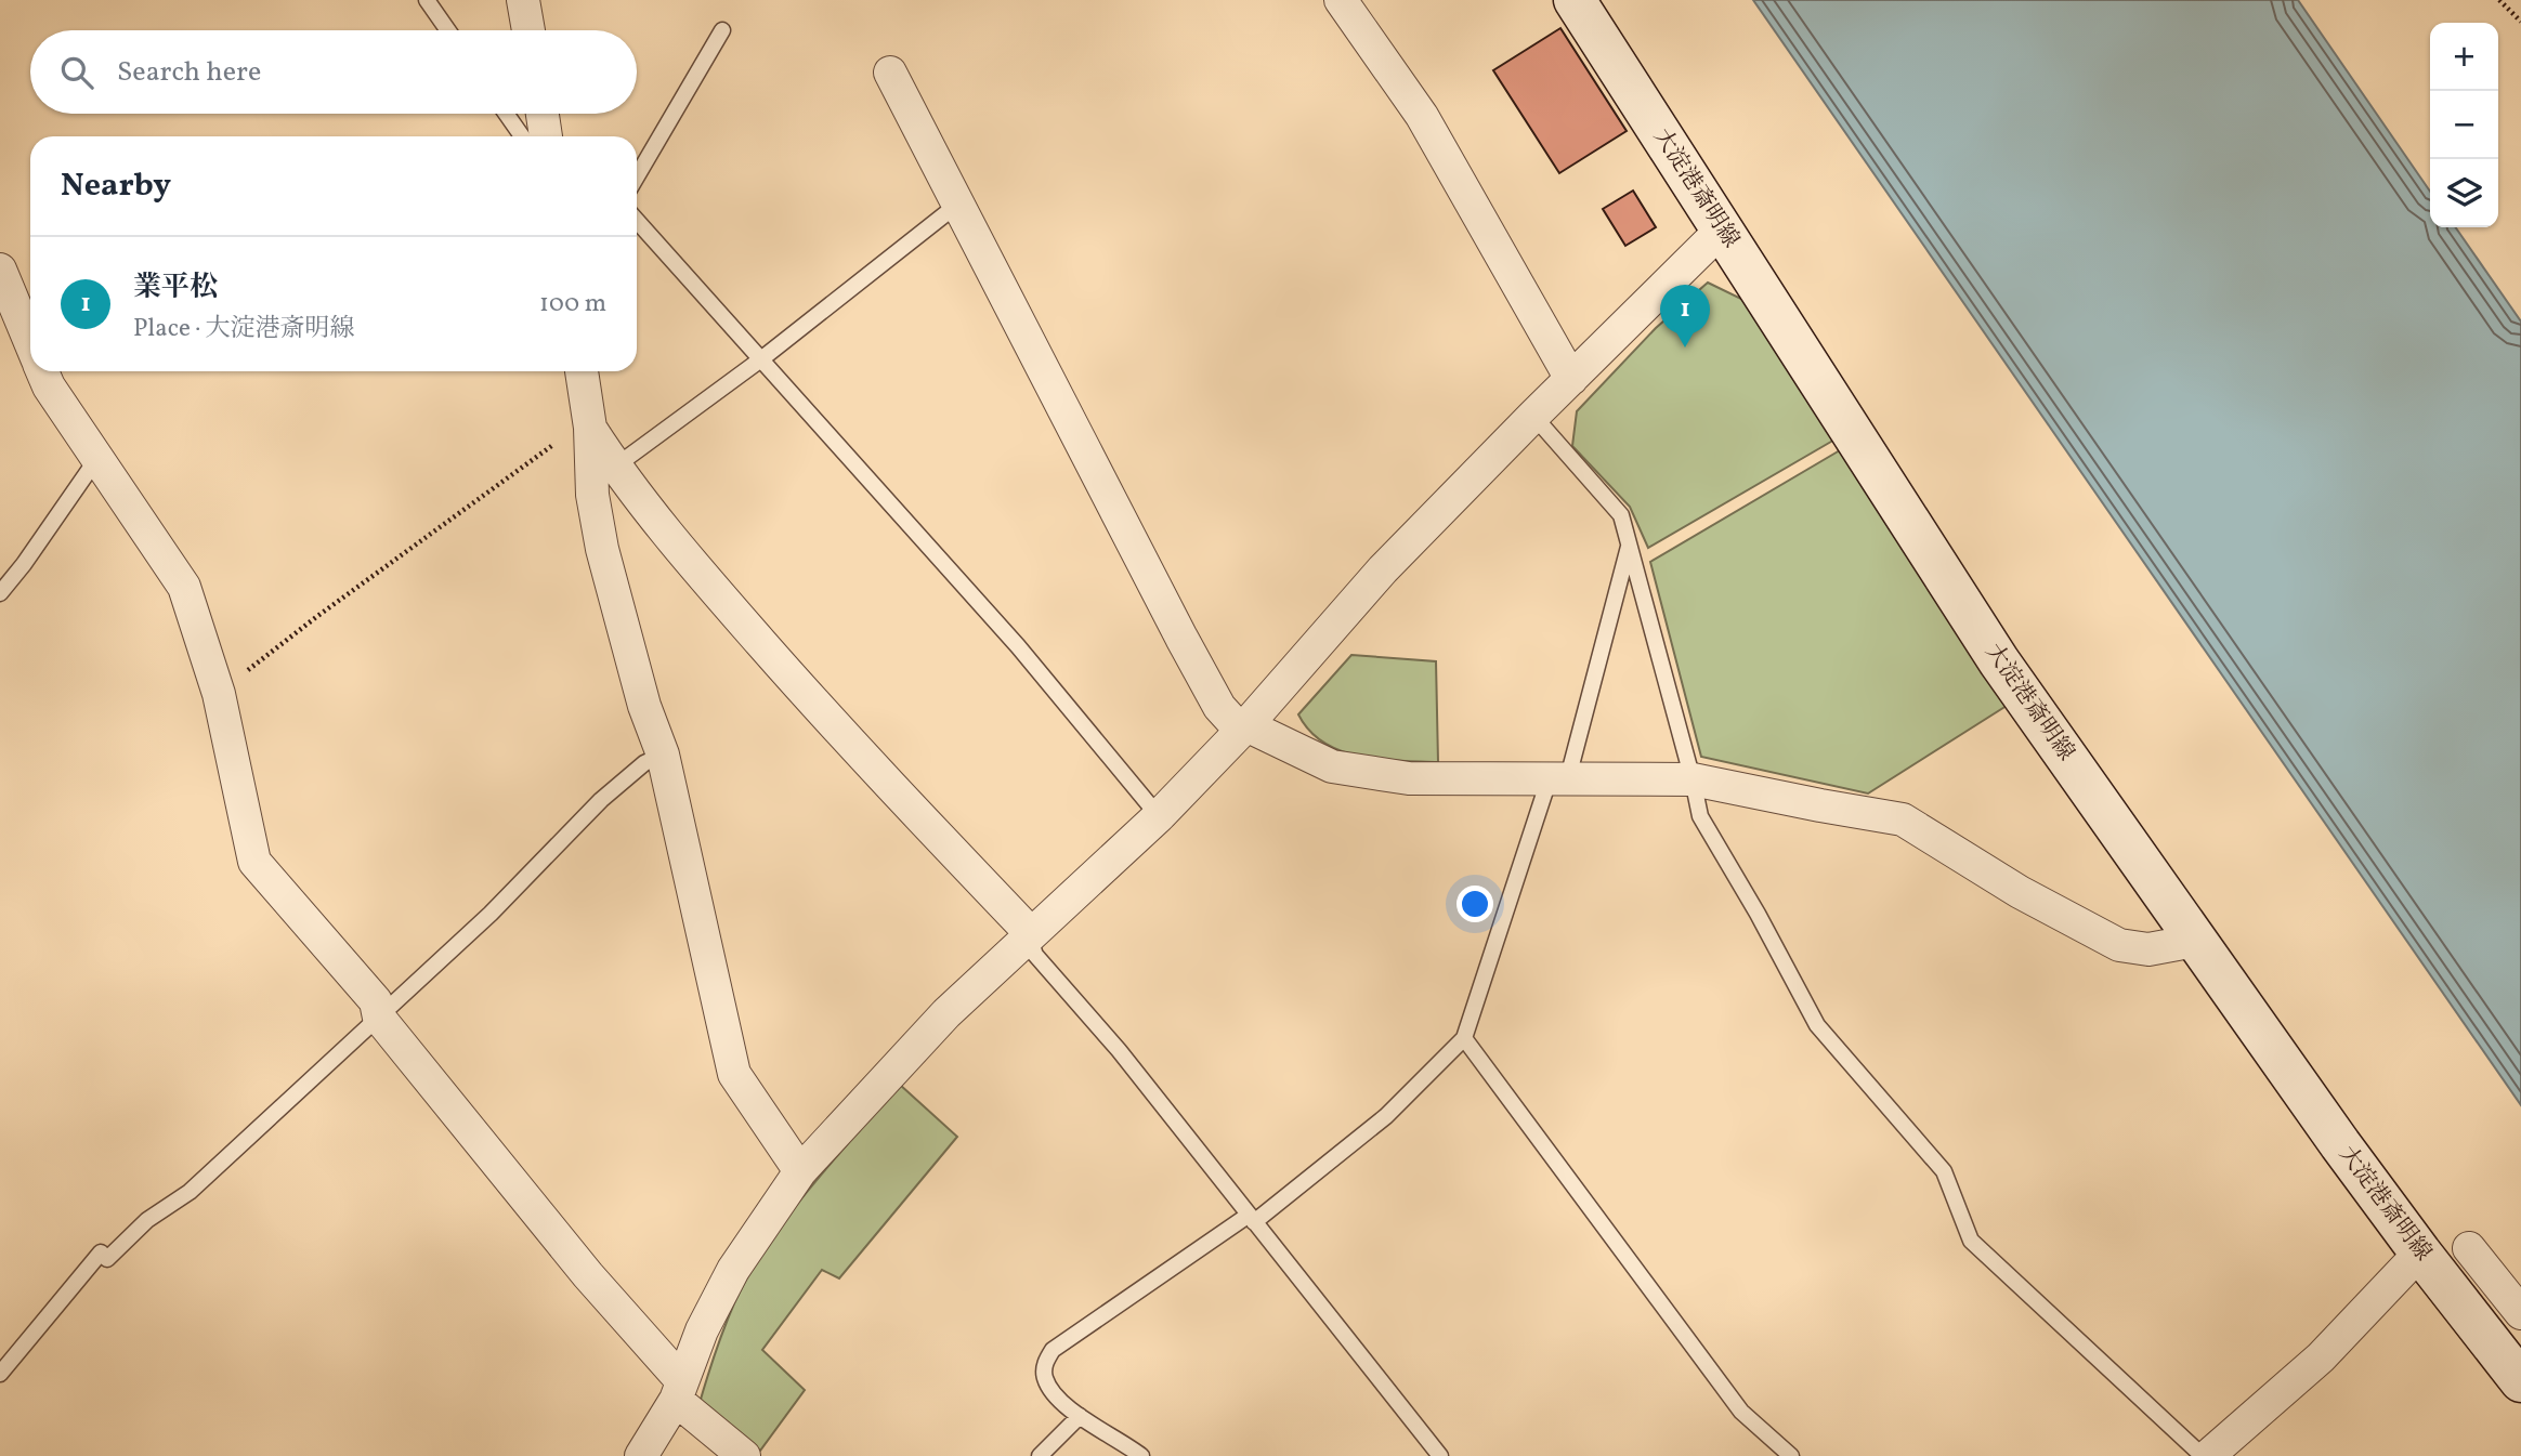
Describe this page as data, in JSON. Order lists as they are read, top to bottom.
{
  "streets": {
    "main road": ["大淀港斎明線"]
  },
  "page": {
    "map_buttons": ["+", "−"],
    "search": "Search here",
    "heading": "Nearby",
    "list": [
      {
        "mark": "1",
        "name": "業平松",
        "note": "Place · 大淀港斎明線",
        "value": "100 m"
      }
    ],
    "pins": "1"
  }
}
